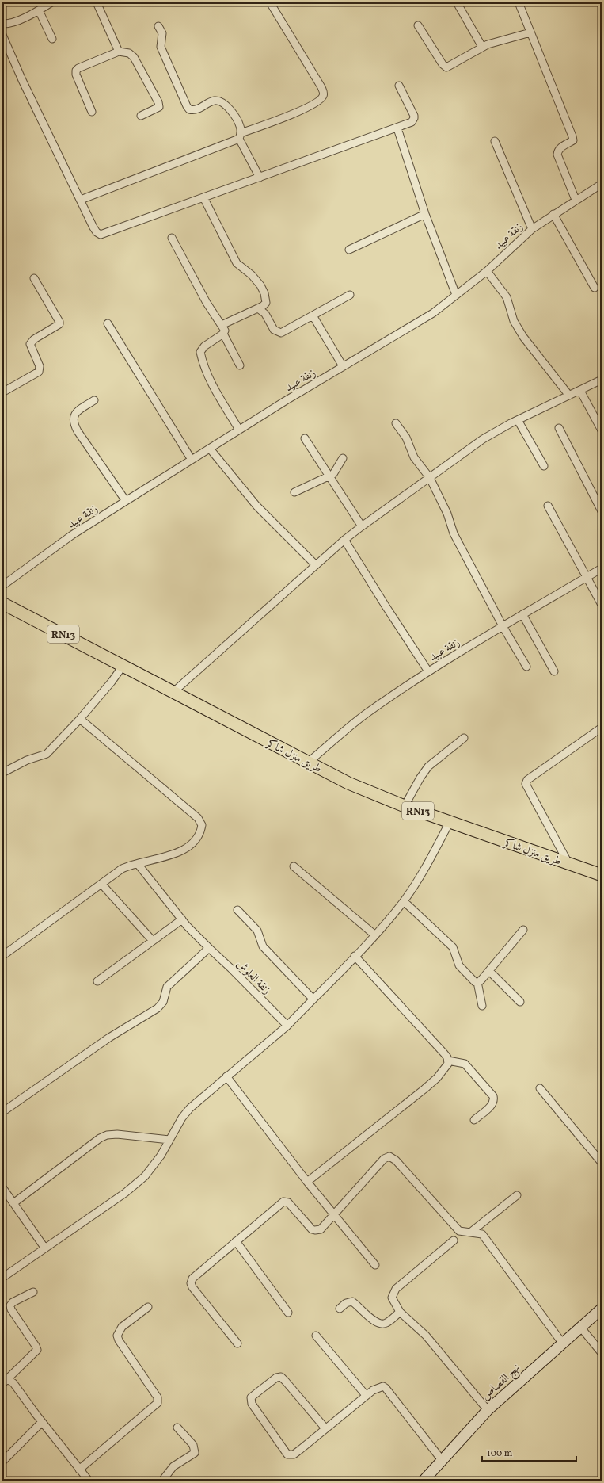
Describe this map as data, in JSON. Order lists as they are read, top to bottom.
{
  "streets": {
    "main road": ["RN13", "طريق منزل شاكر"],
    "street": ["زنقة عبيد", "زنقة العلوش", "نهج القصاص"]
  },
  "crossings": [
    ["زنقة عبيد", "طريق منزل شاكر"]
  ],
  "scale_bar": "100 m"
}
